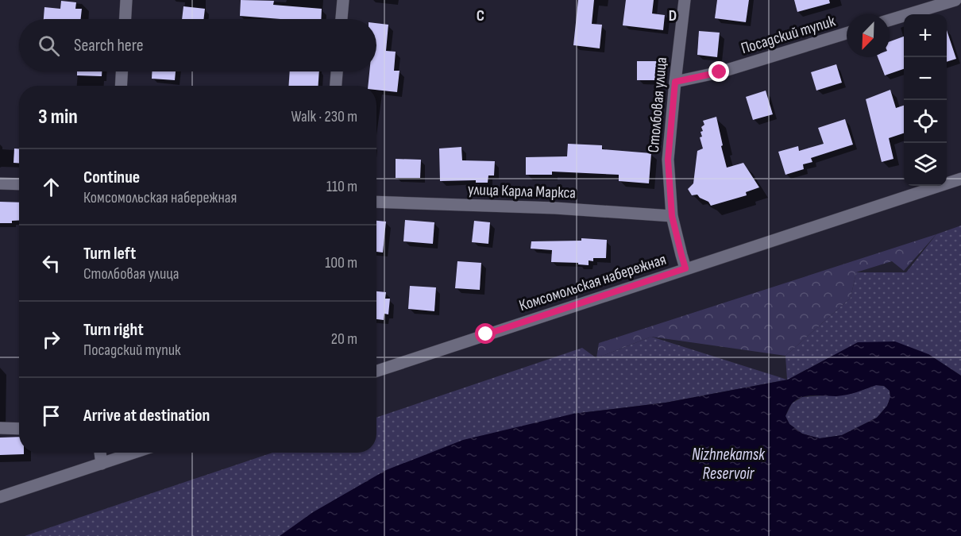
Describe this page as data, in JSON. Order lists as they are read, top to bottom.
{
  "streets": {
    "street": [
      "Посадский тупик",
      "Столбовая улица",
      "улица Карла Маркса",
      "Комсомольская набережная"
    ]
  },
  "crossings": [
    ["Посадский тупик", "Столбовая улица"],
    ["Столбовая улица", "улица Карла Маркса"],
    ["Столбовая улица", "Комсомольская набережная"]
  ],
  "water": ["Nizhnekamsk Reservoir"],
  "north": "bottom left",
  "page": {
    "map_buttons": ["+", "−"],
    "search": "Search here",
    "heading": ["3 min", "Walk · 230 m"],
    "list": [
      ["Continue", "Комсомольская набережная", "110 m"],
      ["Turn left", "Столбовая улица", "100 m"],
      ["Turn right", "Посадский тупик", "20 m"],
      "Arrive at destination"
    ]
  },
  "grid": {
    "columns": ["C", "D"]
  }
}
